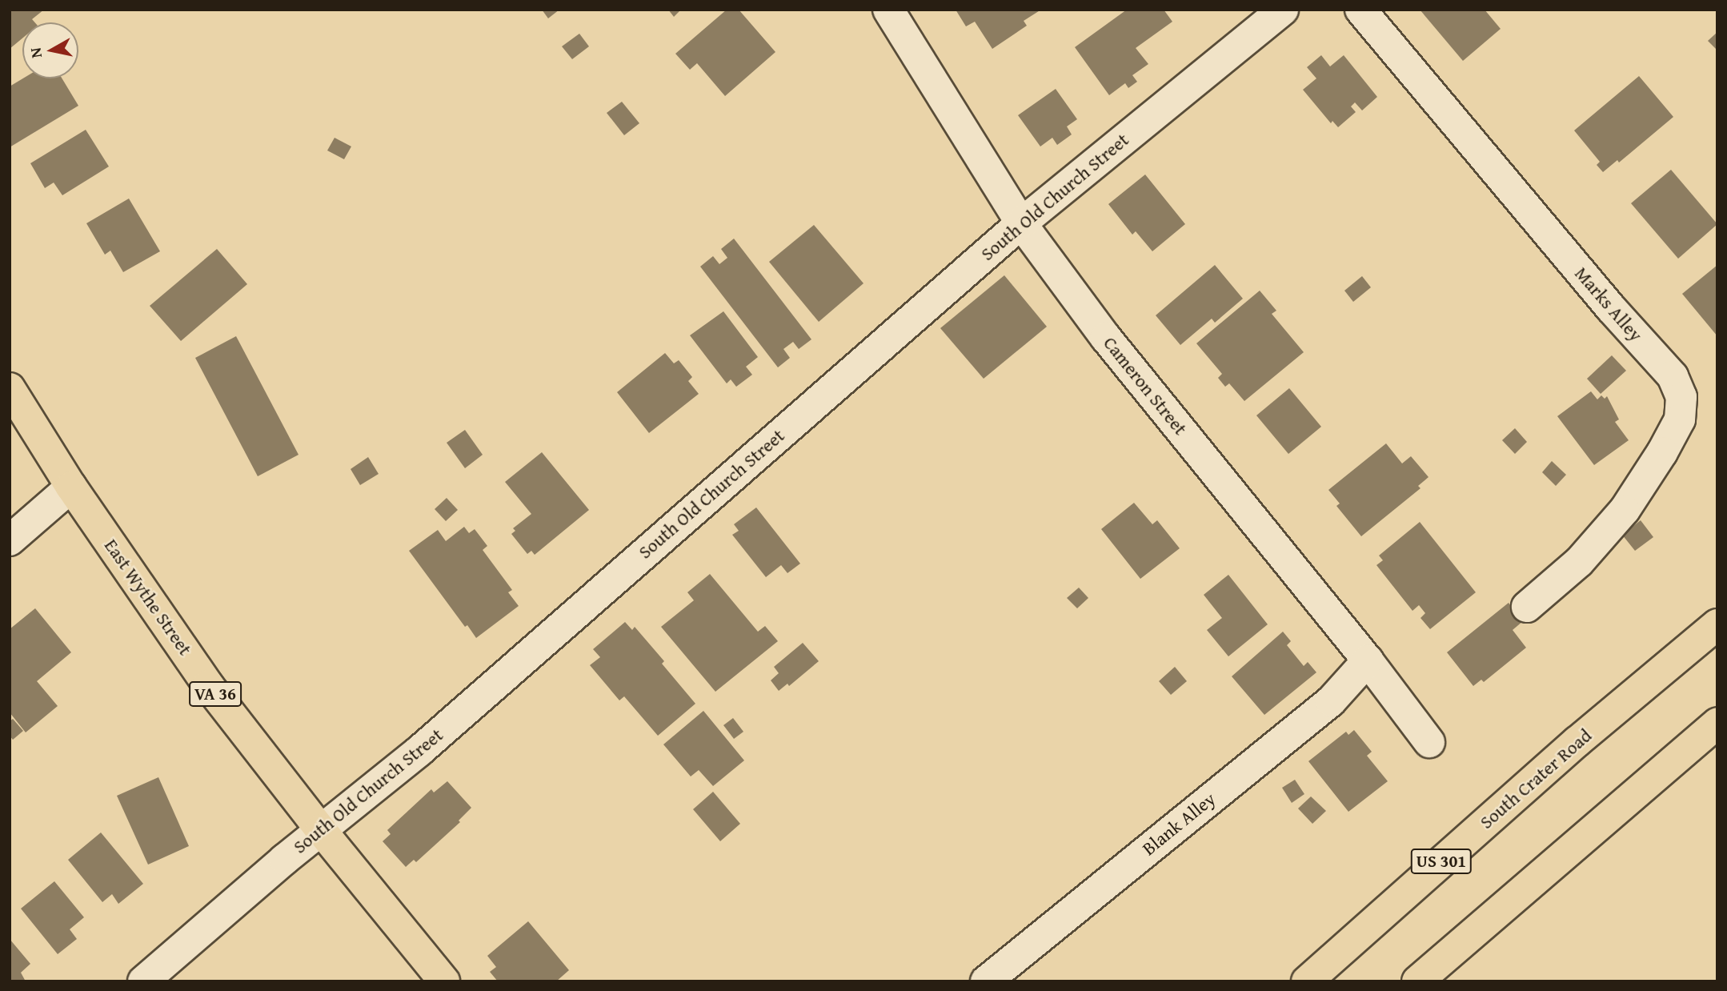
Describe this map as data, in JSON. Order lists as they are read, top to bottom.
{
  "streets": {
    "main road": [
      "East Wythe Street",
      "VA 36",
      "South Crater Road",
      "US 301"
    ],
    "street": [
      "South Old Church Street",
      "Marks Alley",
      "Cameron Street",
      "Blank Alley"
    ]
  },
  "crossings": [
    ["South Old Church Street", "Cameron Street"],
    ["South Old Church Street", "East Wythe Street"],
    ["Cameron Street", "Blank Alley"]
  ],
  "north": "left"
}
